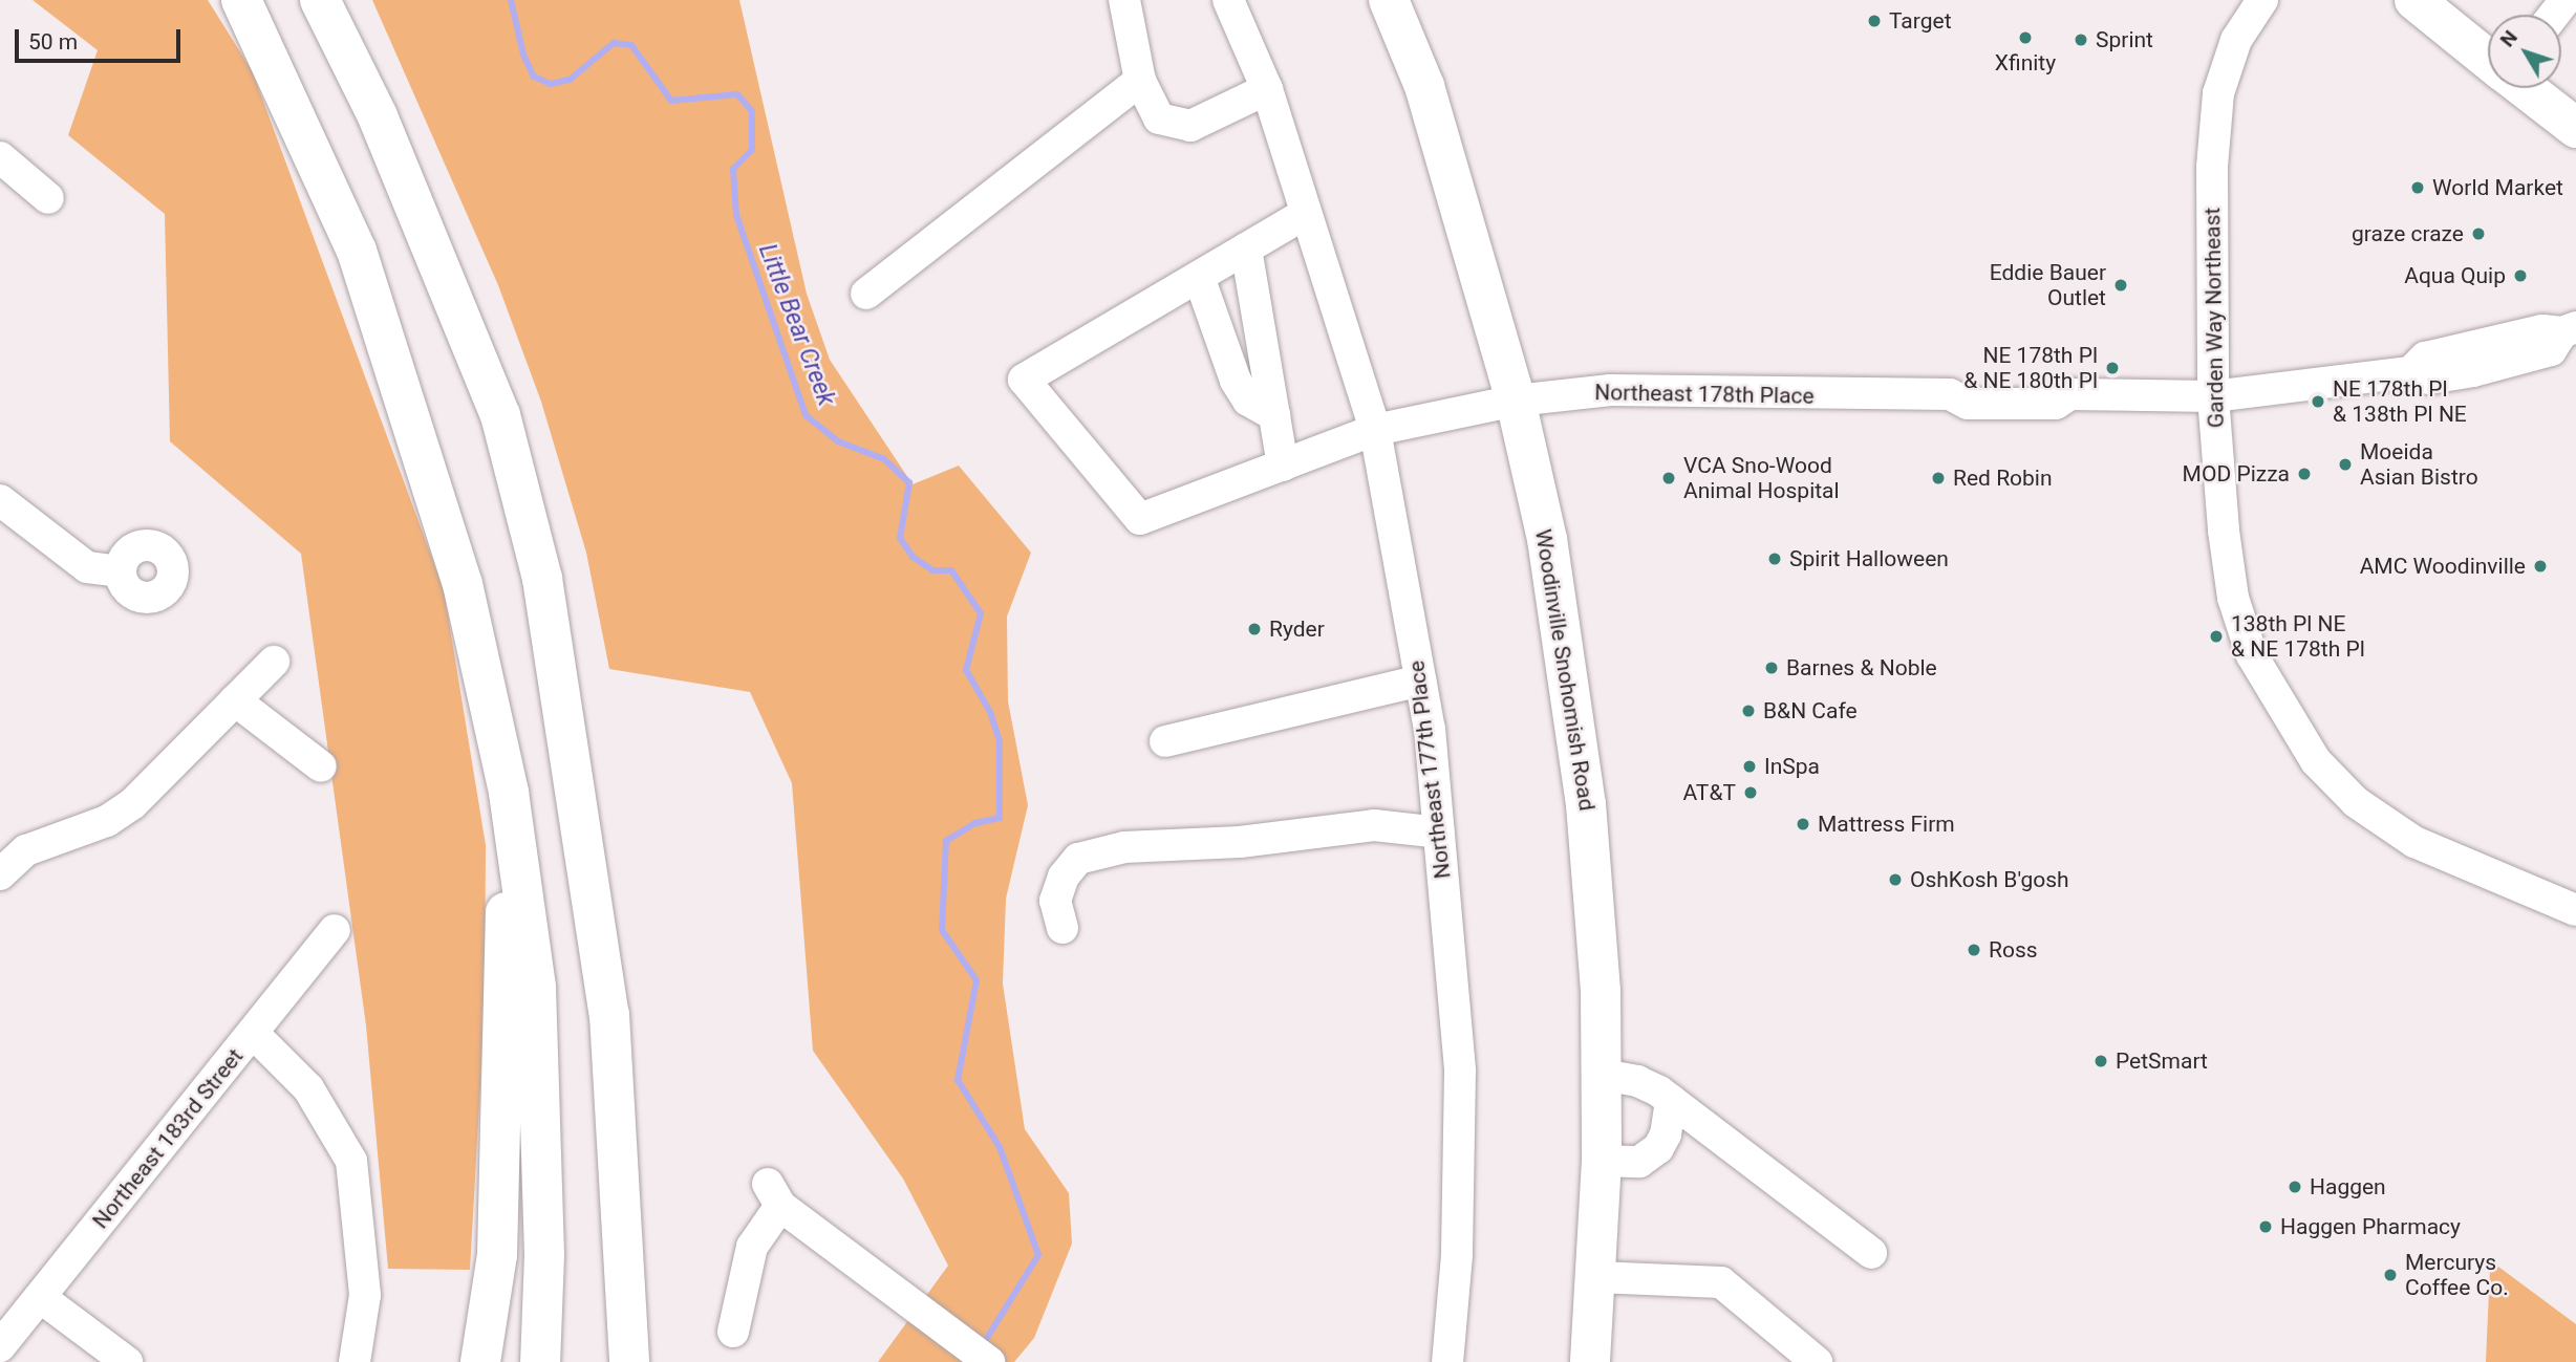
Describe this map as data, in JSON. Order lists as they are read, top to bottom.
{
  "streets": {
    "main road": ["Woodinville Snohomish Road"],
    "street": [
      "Garden Way Northeast",
      "Northeast 178th Place",
      "Northeast 177th Place",
      "Northeast 183rd Street"
    ]
  },
  "crossings": [
    ["Garden Way Northeast", "Northeast 178th Place"],
    ["Northeast 178th Place", "Woodinville Snohomish Road"],
    ["Northeast 178th Place", "Northeast 177th Place"]
  ],
  "water": ["Little Bear Creek"],
  "places": [
    "Target",
    "Xfinity",
    "Sprint",
    "World Market",
    "graze craze",
    "Aqua Quip",
    "Eddie Bauer Outlet",
    "NE 178th Pl & NE 180th Pl",
    "NE 178th Pl & 138th Pl NE",
    "Moeida Asian Bistro",
    "MOD Pizza",
    "VCA Sno-Wood Animal Hospital",
    "Red Robin",
    "Spirit Halloween",
    "AMC Woodinville",
    "Ryder",
    "138th Pl NE & NE 178th Pl",
    "Barnes & Noble",
    "B&N Cafe",
    "InSpa",
    "AT&T",
    "Mattress Firm",
    "OshKosh B'gosh",
    "Ross",
    "PetSmart",
    "Haggen",
    "Haggen Pharmacy",
    "Mercurys Coffee Co."
  ],
  "scale_bar": "50 m",
  "north": "top left"
}
